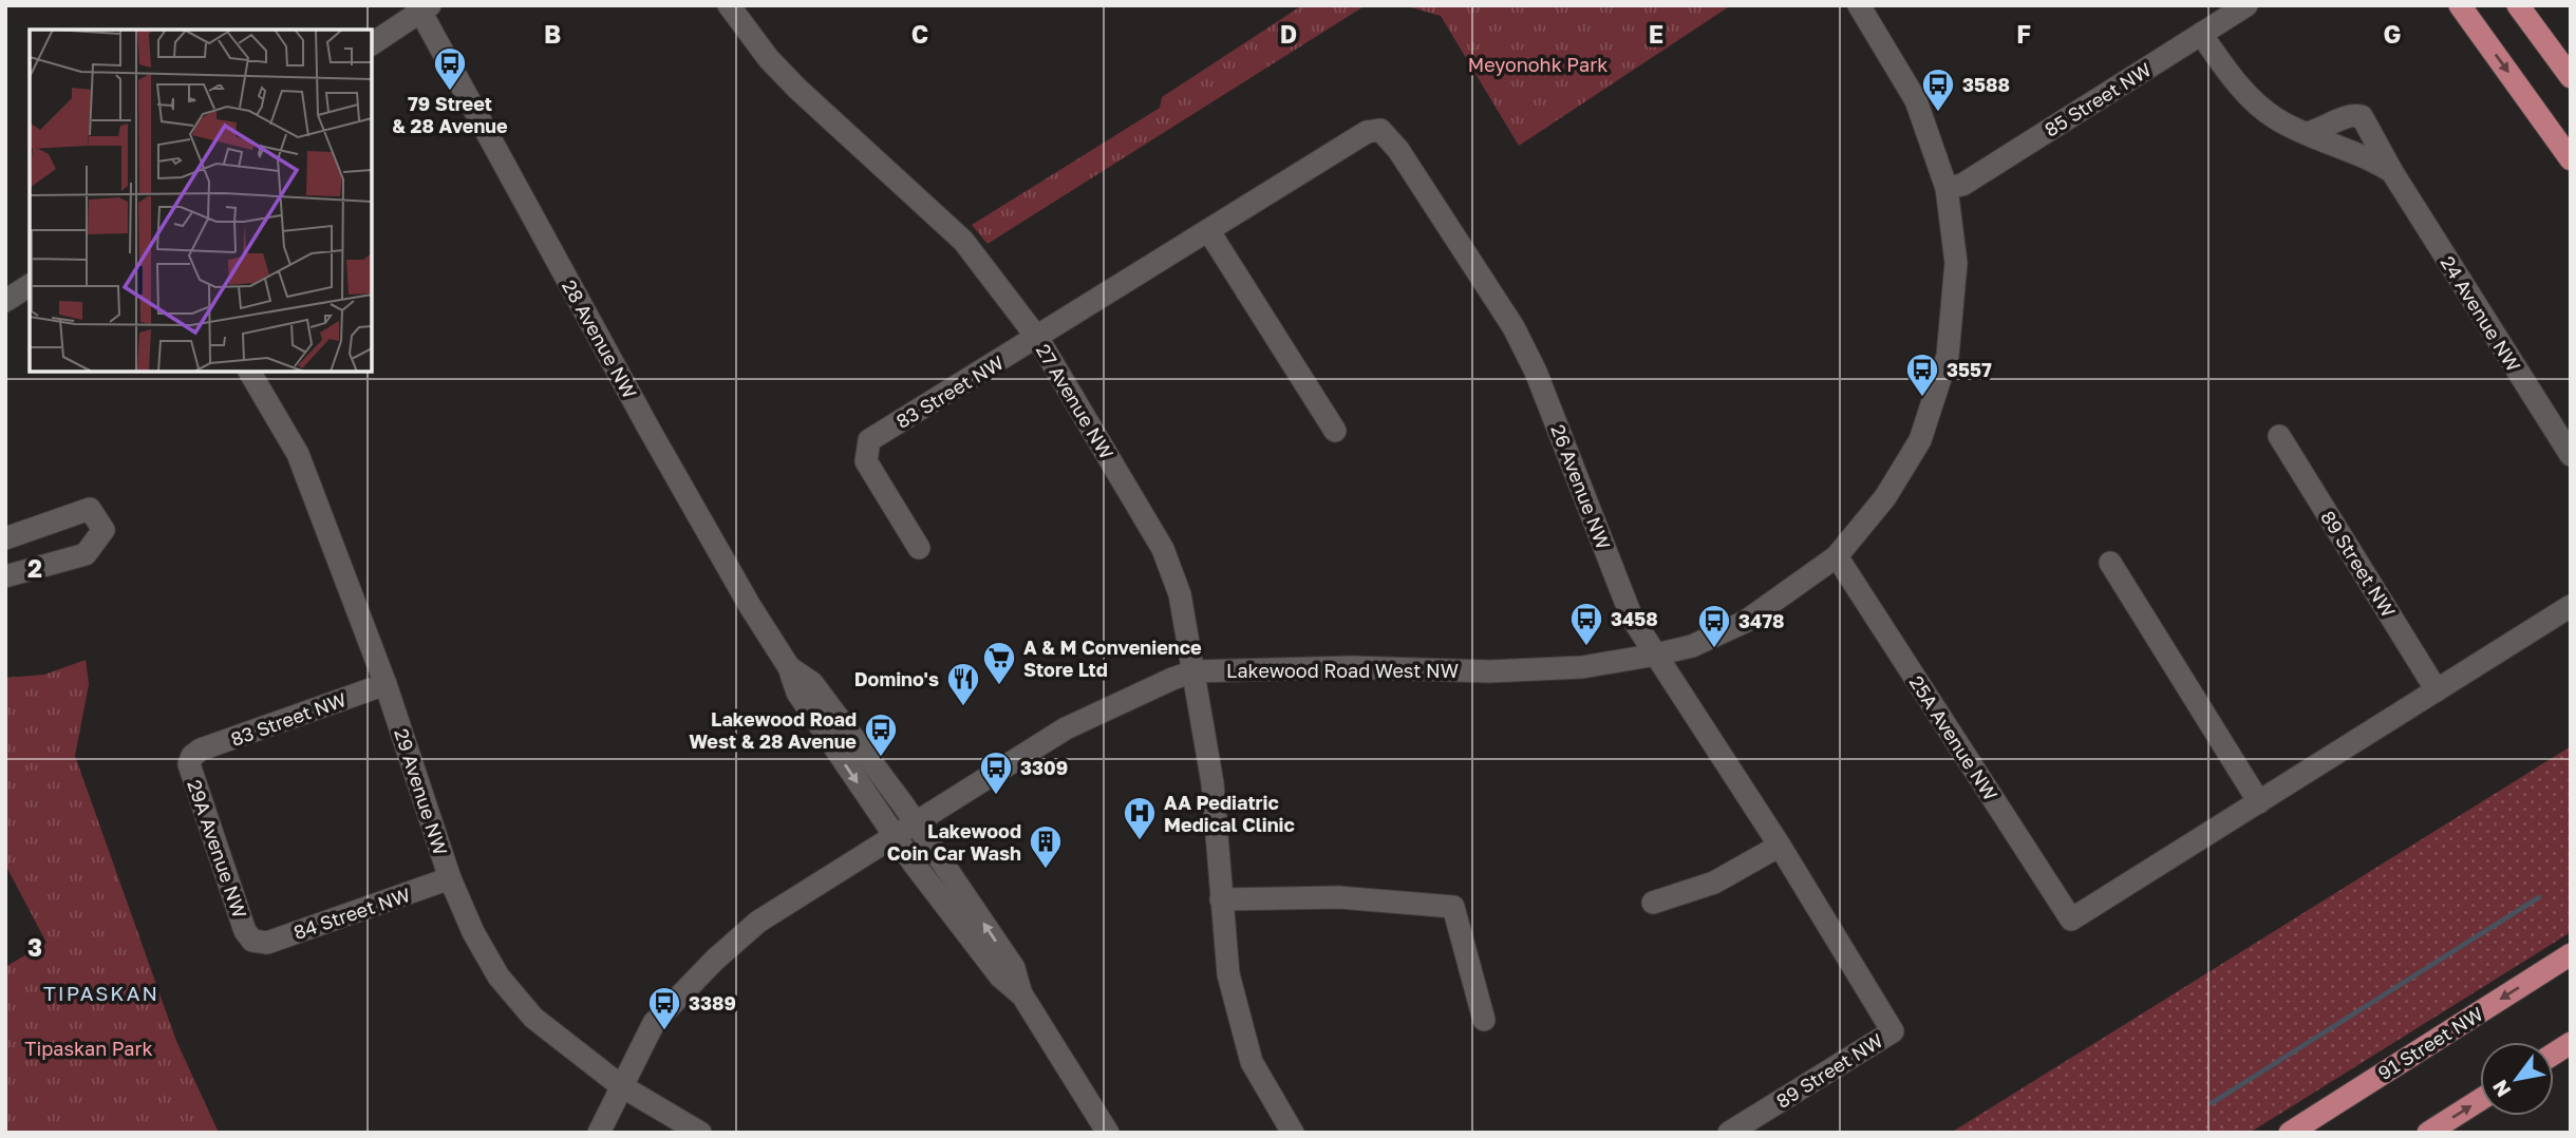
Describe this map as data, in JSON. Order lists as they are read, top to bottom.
{
  "streets": {
    "main road": ["91 Street NW"],
    "street": [
      "85 Street NW",
      "24 Avenue NW",
      "28 Avenue NW",
      "83 Street NW",
      "27 Avenue NW",
      "26 Avenue NW",
      "89 Street NW",
      "Lakewood Road West NW",
      "25A Avenue NW",
      "29 Avenue NW",
      "29A Avenue NW",
      "84 Street NW"
    ]
  },
  "crossings": [
    ["85 Street NW", "24 Avenue NW"],
    ["85 Street NW", "Lakewood Road West NW"],
    ["28 Avenue NW", "Lakewood Road West NW"],
    ["83 Street NW", "27 Avenue NW"],
    ["83 Street NW", "26 Avenue NW"],
    ["83 Street NW", "29 Avenue NW"],
    ["83 Street NW", "29A Avenue NW"],
    ["27 Avenue NW", "Lakewood Road West NW"],
    ["26 Avenue NW", "89 Street NW"],
    ["26 Avenue NW", "Lakewood Road West NW"],
    ["Lakewood Road West NW", "25A Avenue NW"],
    ["Lakewood Road West NW", "29 Avenue NW"],
    ["29 Avenue NW", "84 Street NW"],
    ["29A Avenue NW", "84 Street NW"]
  ],
  "one_way": ["91 Street NW"],
  "districts": ["TIPASKAN"],
  "parks": ["Meyonohk Park", "Tipaskan Park"],
  "places": {
    "bus stop": [
      "79 Street & 28 Avenue",
      "3588",
      "3557",
      "3458",
      "3478",
      "Lakewood Road West & 28 Avenue",
      "3309",
      "3389"
    ],
    "supermarket": ["A & M Convenience Store Ltd"],
    "restaurant": ["Domino's"],
    "hospital": ["AA Pediatric Medical Clinic"],
    "building": ["Lakewood Coin Car Wash"]
  },
  "north": "bottom left",
  "grid": {
    "columns": [
      "B",
      "C",
      "D",
      "E",
      "F",
      "G"
    ],
    "rows": ["2", "3"]
  }
}
